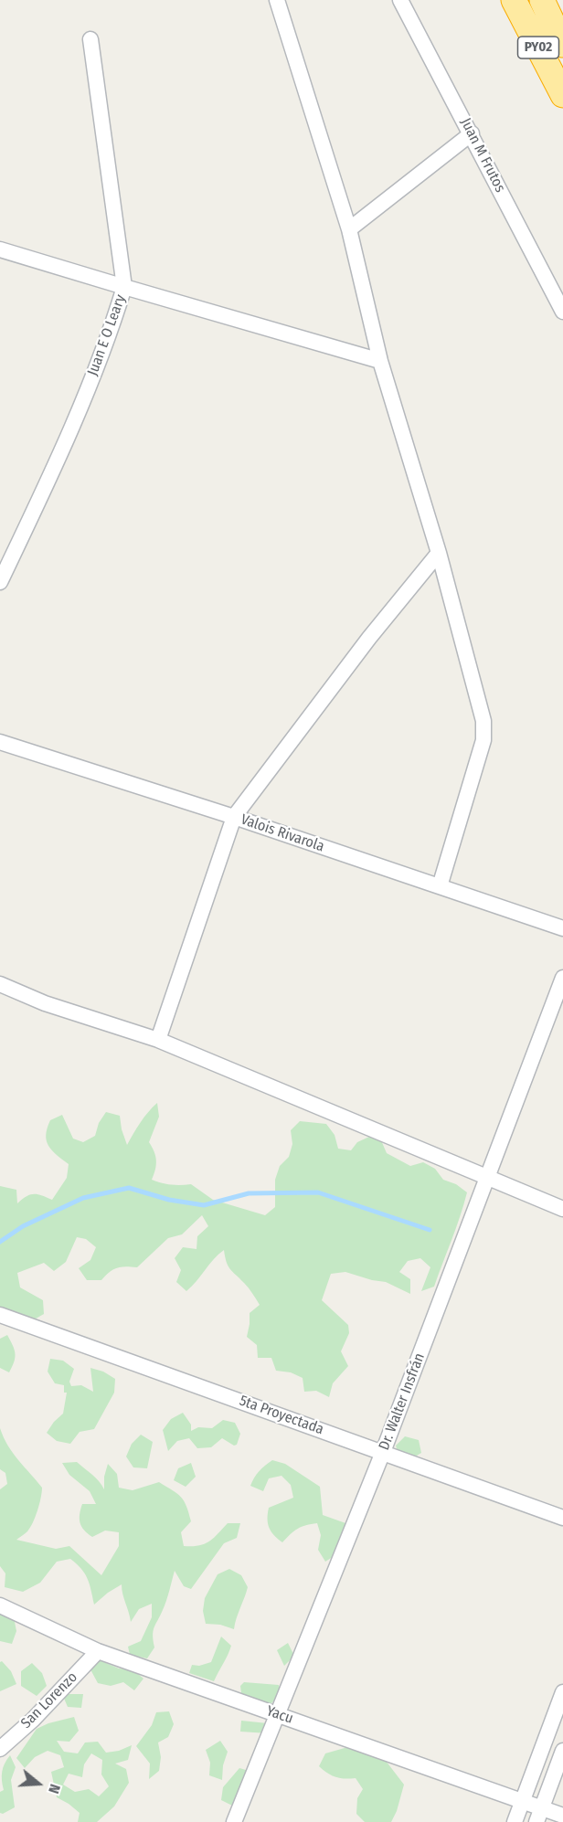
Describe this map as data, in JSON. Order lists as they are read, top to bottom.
{
  "streets": {
    "highway": ["PY02"],
    "street": [
      "Juan M Frutos",
      "Juan E O Leary",
      "Valois Rivarola",
      "Dr. Walter Insfrán",
      "5ta Proyectada",
      "San Lorenzo",
      "Yacu"
    ]
  },
  "crossings": [
    ["Dr. Walter Insfrán", "5ta Proyectada"],
    ["Dr. Walter Insfrán", "Yacu"],
    ["San Lorenzo", "Yacu"]
  ],
  "north": "right"
}
